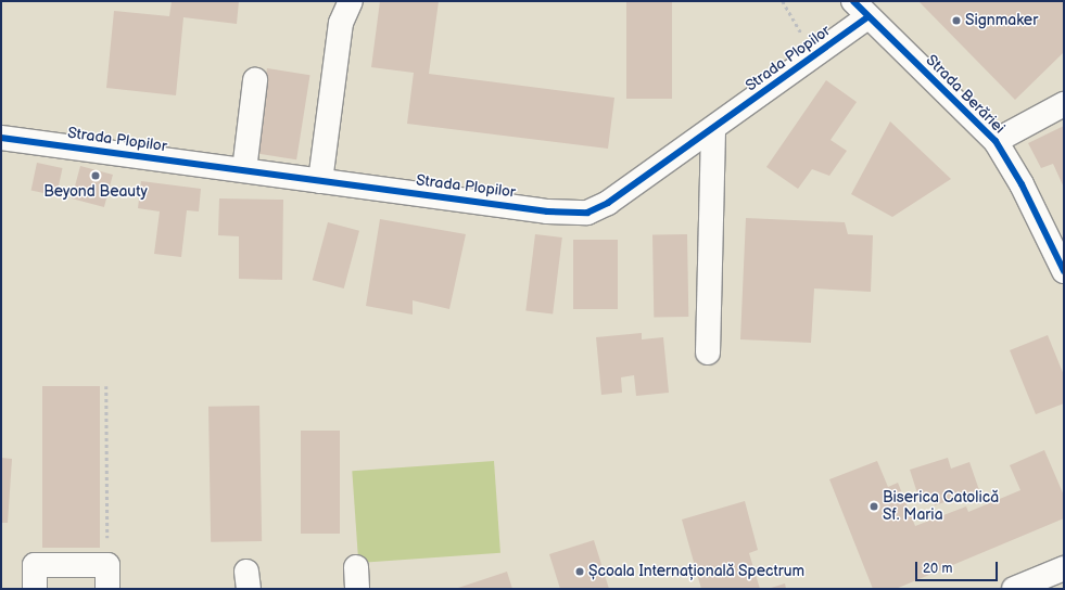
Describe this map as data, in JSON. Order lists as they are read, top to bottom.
{
  "streets": {
    "street": ["Strada Plopilor", "Strada Berăriei"]
  },
  "crossings": [
    ["Strada Plopilor", "Strada Berăriei"]
  ],
  "places": [
    "Signmaker",
    "Beyond Beauty",
    "Biserica Catolică Sf. Maria",
    "Școala Internațională Spectrum"
  ],
  "scale_bar": "20 m"
}
